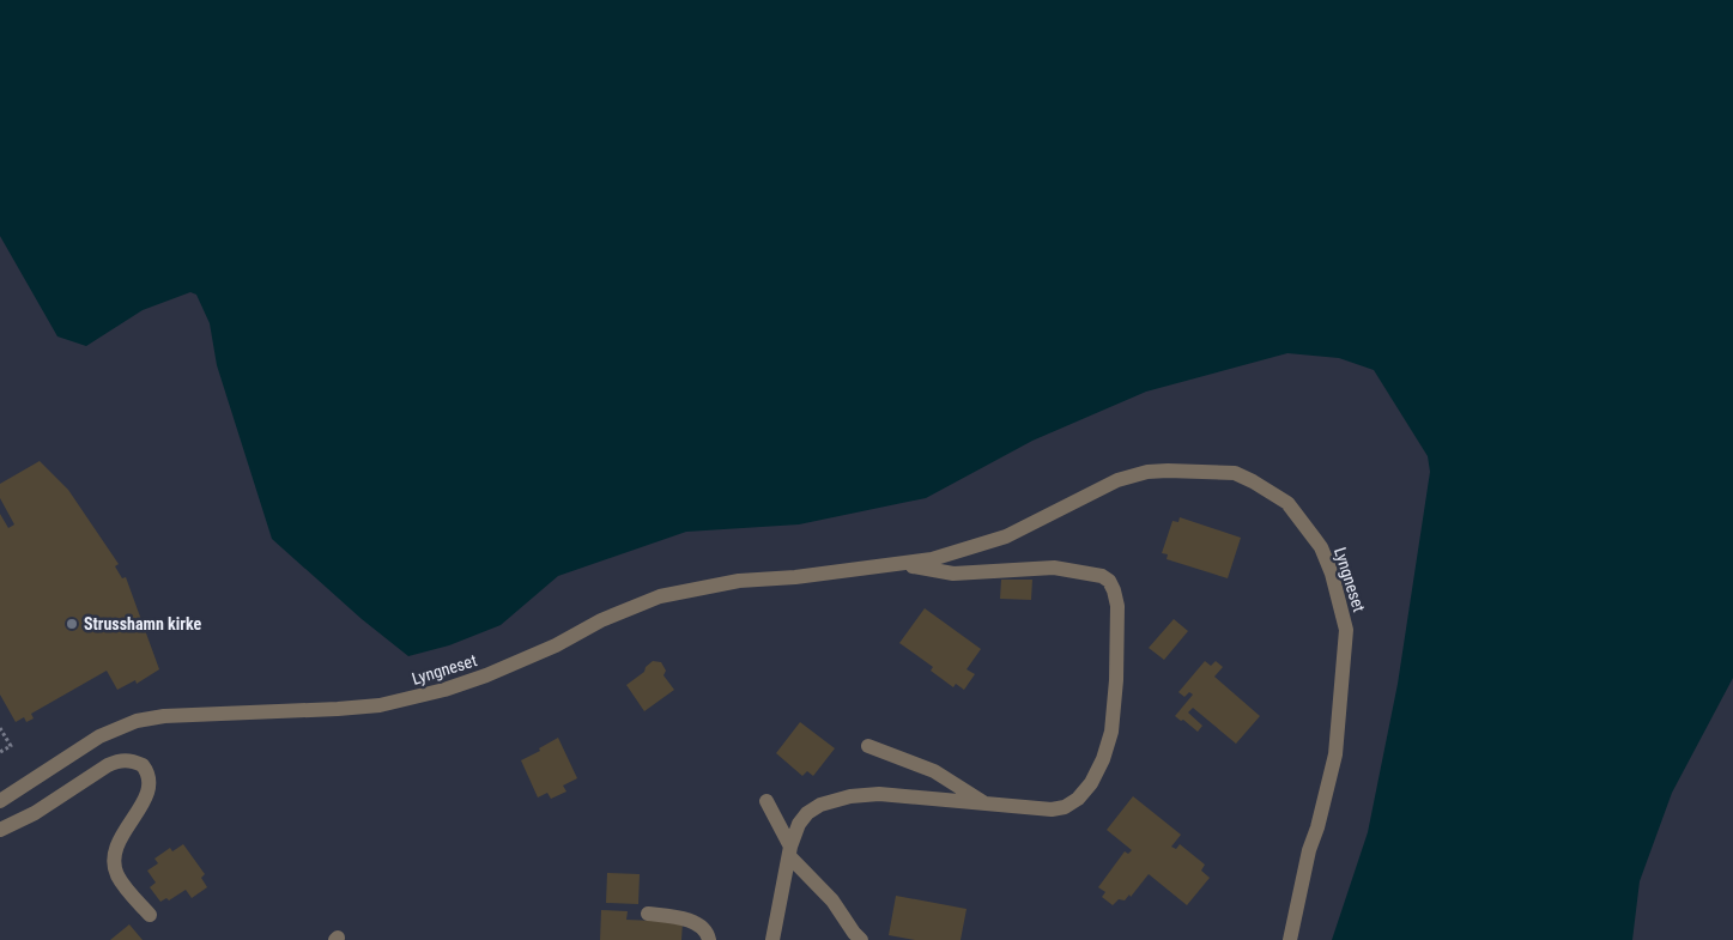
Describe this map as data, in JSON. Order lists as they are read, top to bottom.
{
  "streets": {
    "street": ["Lyngneset"]
  },
  "places": ["Strusshamn kirke"]
}
